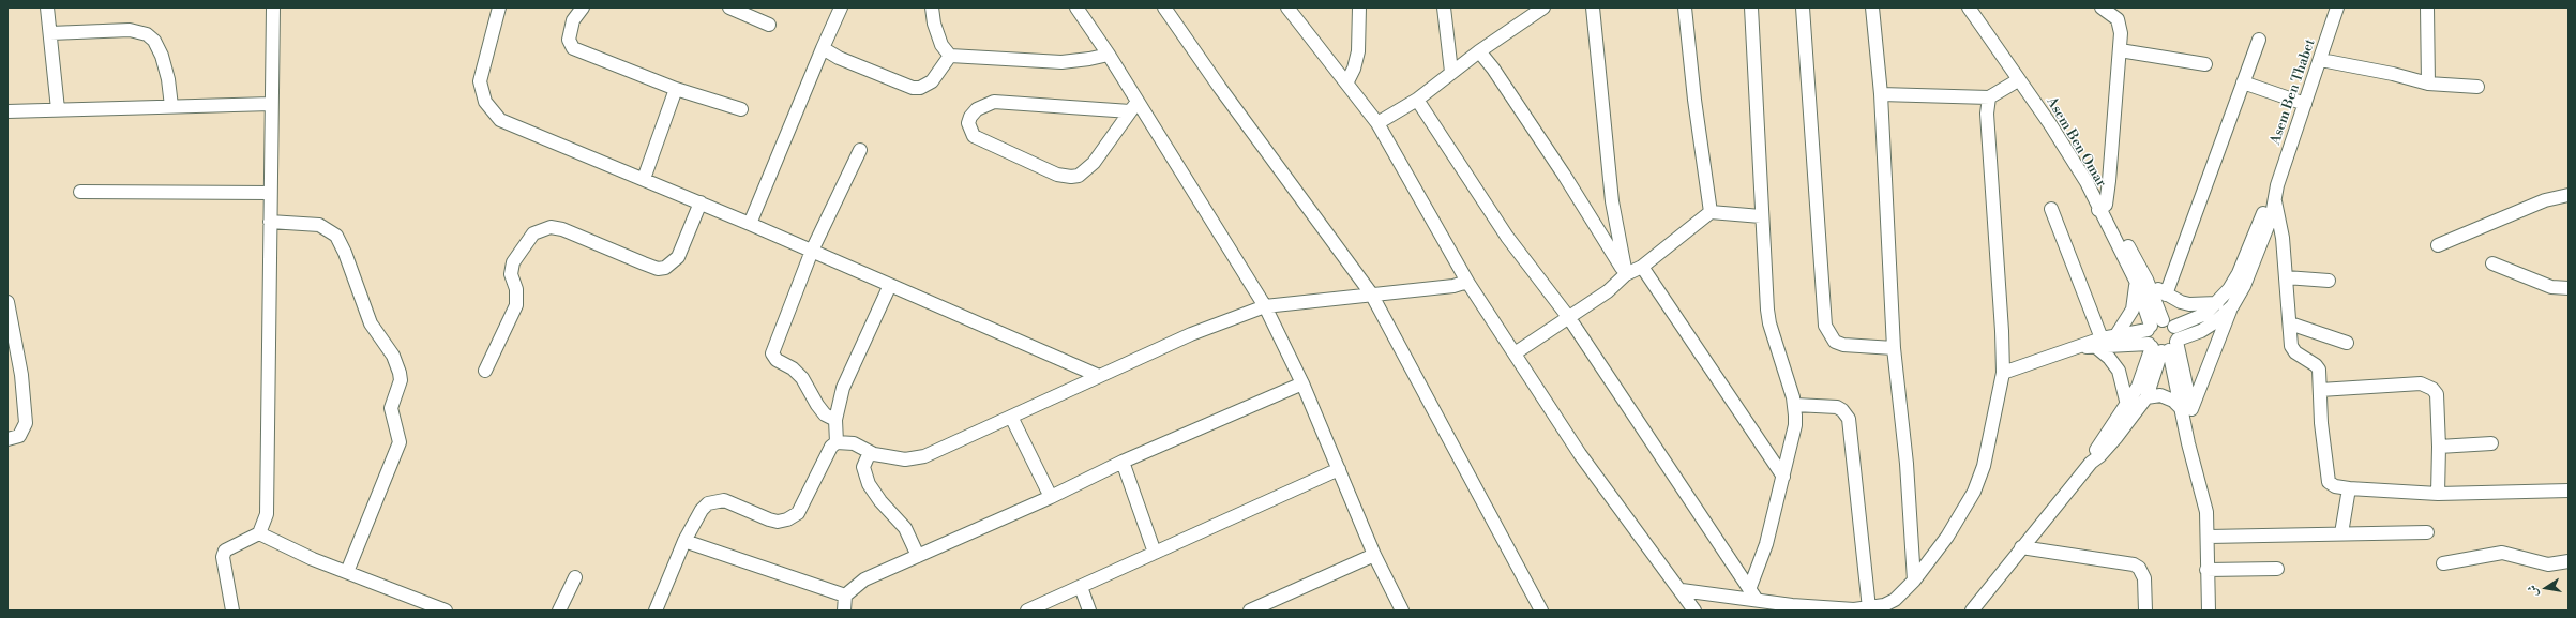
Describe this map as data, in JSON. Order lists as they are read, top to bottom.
{
  "streets": {
    "street": ["Asem Ben Thabet", "Asem Ben Omar"]
  },
  "north": "left"
}
